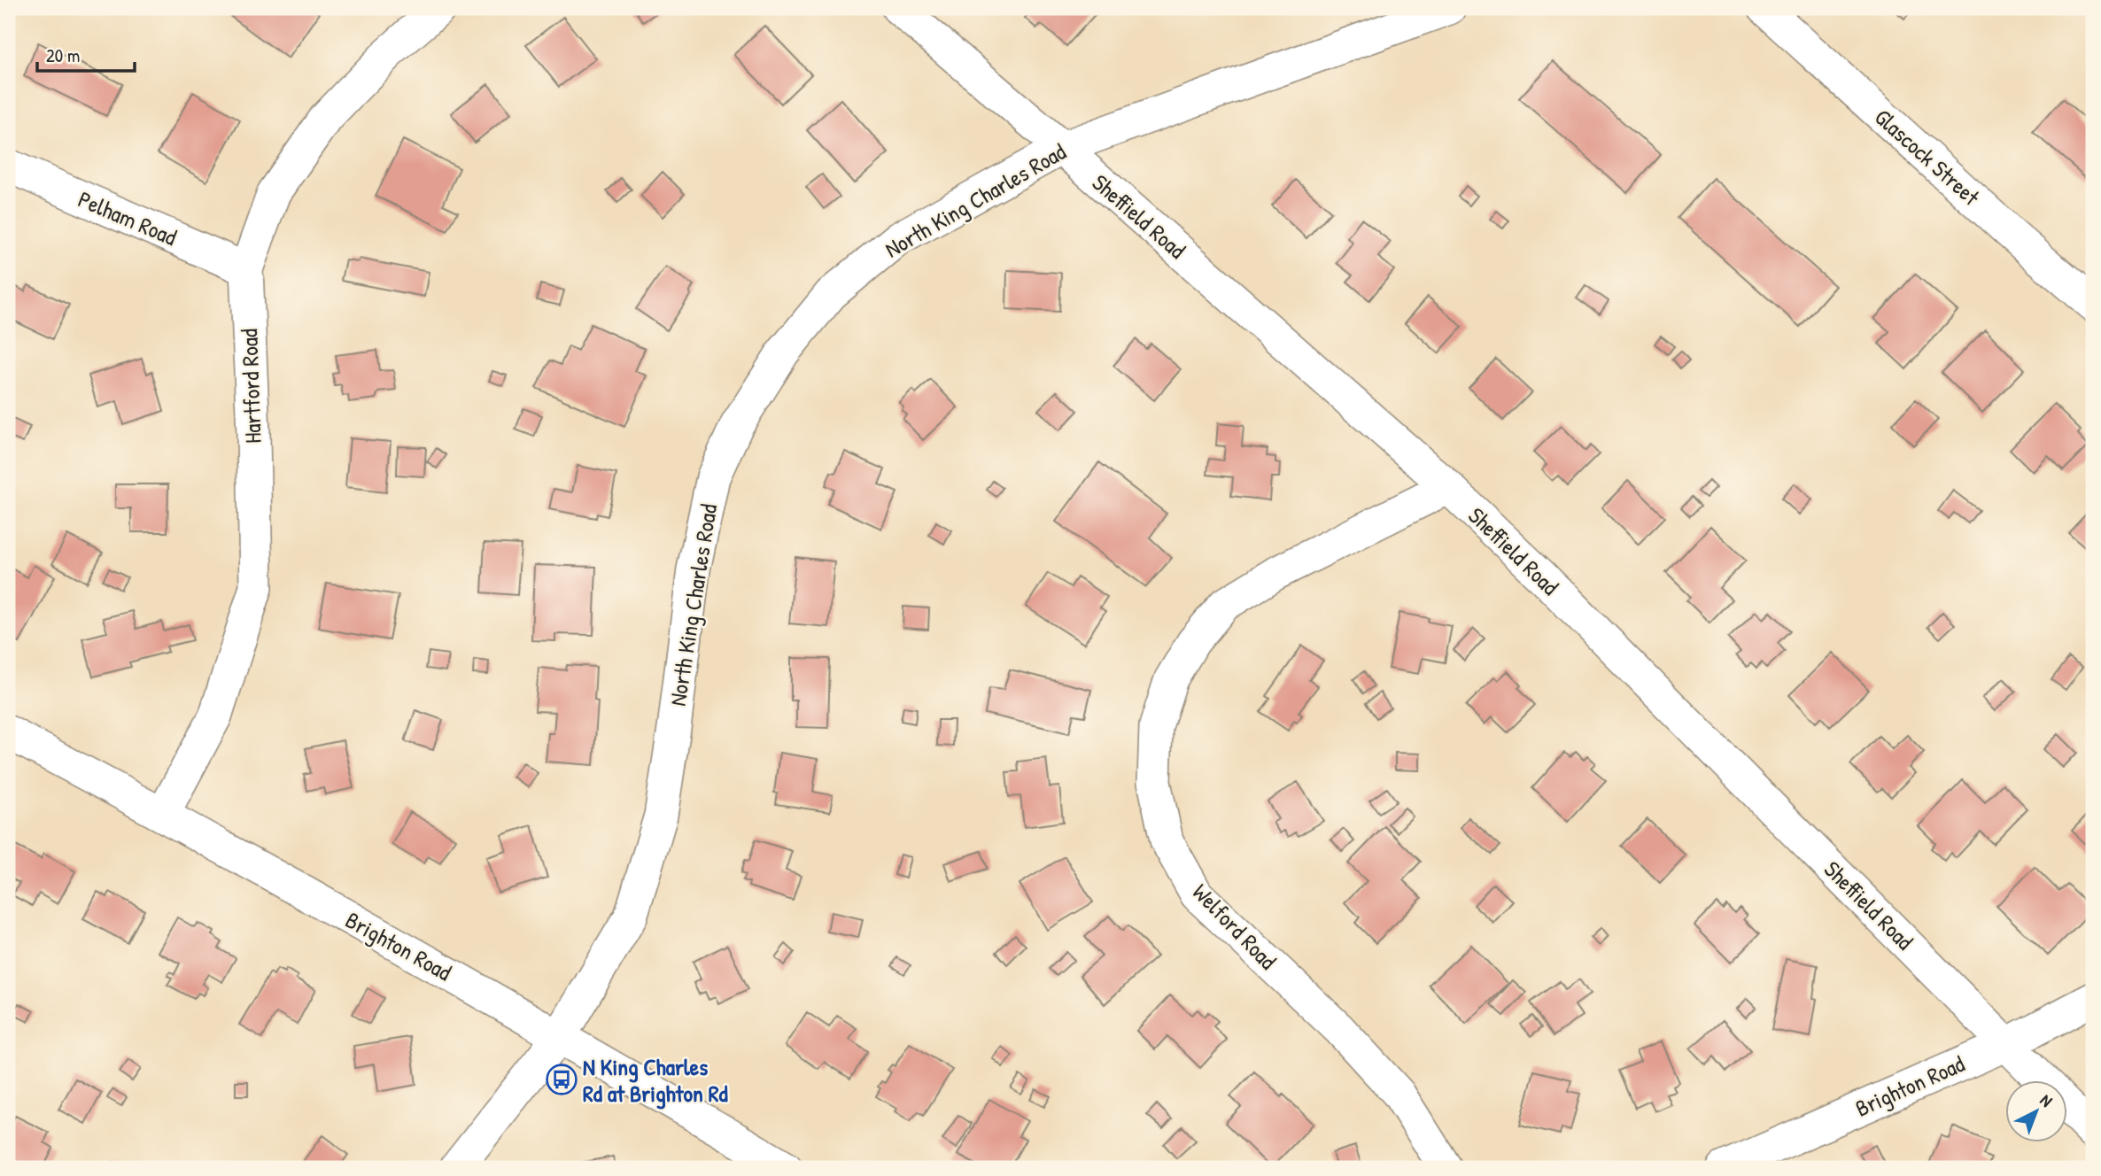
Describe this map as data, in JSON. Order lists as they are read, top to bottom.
{
  "streets": {
    "street": [
      "Glascock Street",
      "North King Charles Road",
      "Sheffield Road",
      "Pelham Road",
      "Hartford Road",
      "Welford Road",
      "Brighton Road"
    ]
  },
  "crossings": [
    ["North King Charles Road", "Sheffield Road"],
    ["North King Charles Road", "Brighton Road"],
    ["Sheffield Road", "Welford Road"],
    ["Sheffield Road", "Brighton Road"],
    ["Pelham Road", "Hartford Road"],
    ["Hartford Road", "Brighton Road"]
  ],
  "places": {
    "bus stop": ["N King Charles Rd at Brighton Rd"]
  },
  "scale_bar": "20 m",
  "north": "top right"
}
